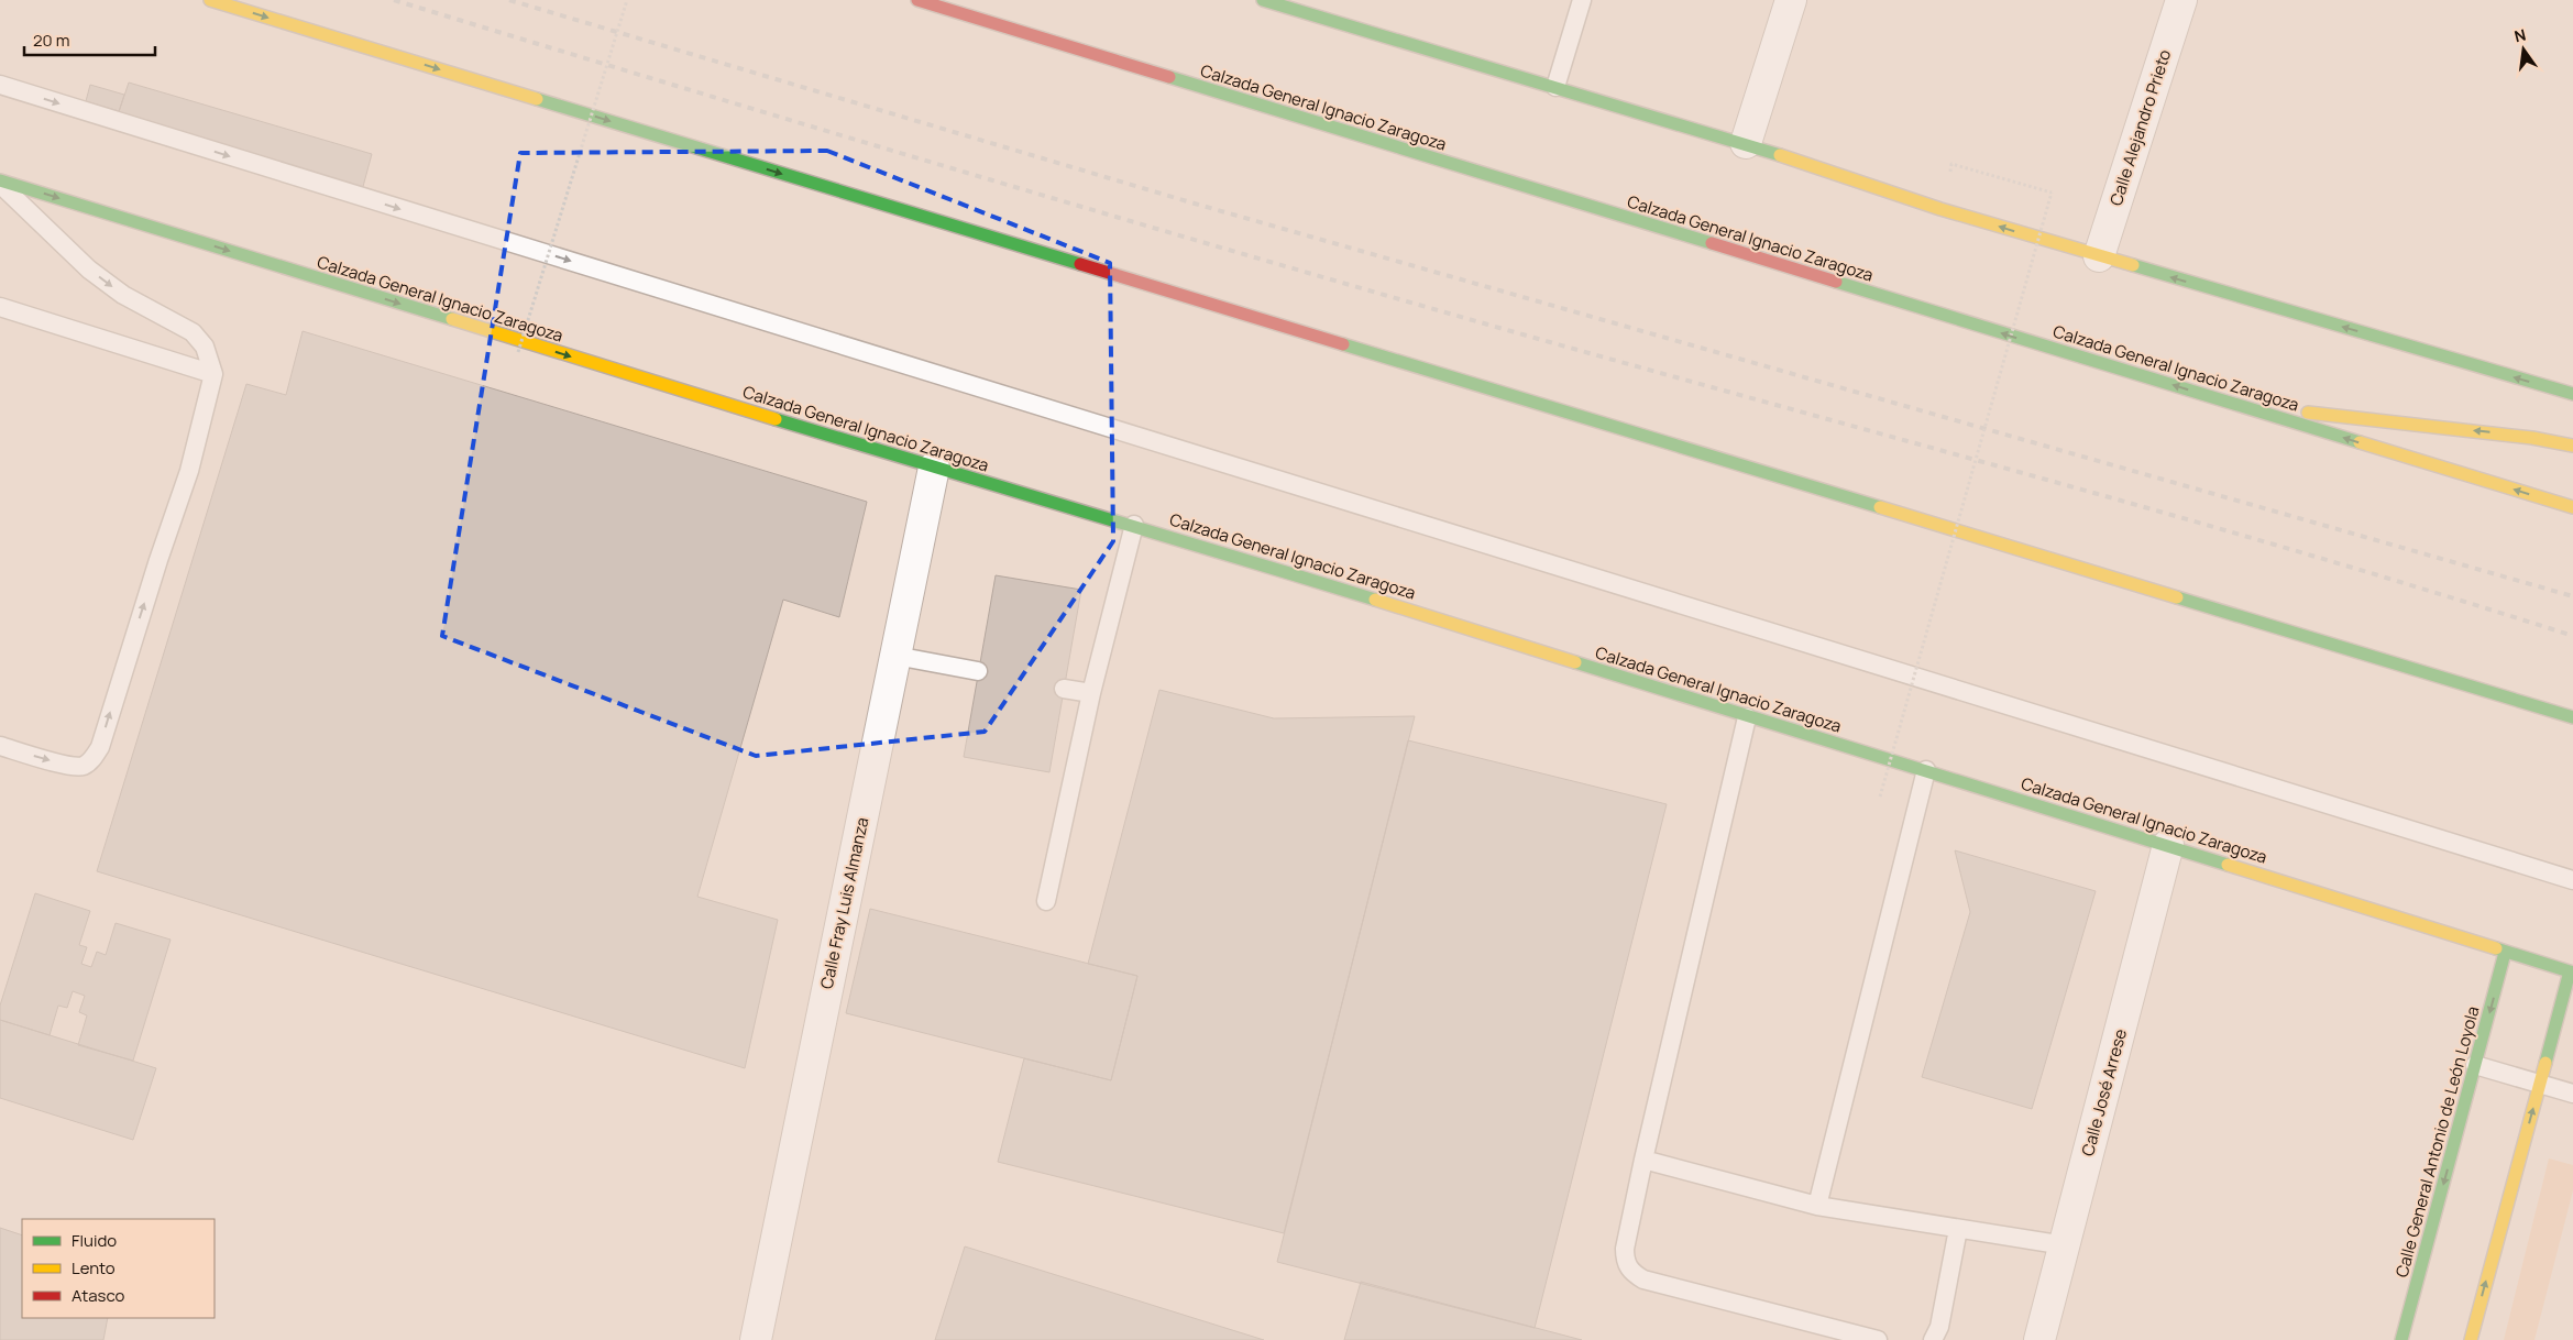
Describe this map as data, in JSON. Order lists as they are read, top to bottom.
{
  "streets": {
    "main road": ["Calzada General Ignacio Zaragoza", "Calle General Antonio de León Loyola"],
    "street": ["Calle Alejandro Prieto", "Calle Fray Luis Almanza", "Calle José Arrese"]
  },
  "crossings": [
    ["Calzada General Ignacio Zaragoza", "Calle Fray Luis Almanza"],
    ["Calzada General Ignacio Zaragoza", "Calle José Arrese"],
    ["Calzada General Ignacio Zaragoza", "Calle General Antonio de León Loyola"]
  ],
  "legend": ["Fluido", "Lento", "Atasco"],
  "scale_bar": "20 m",
  "north": "top"
}
